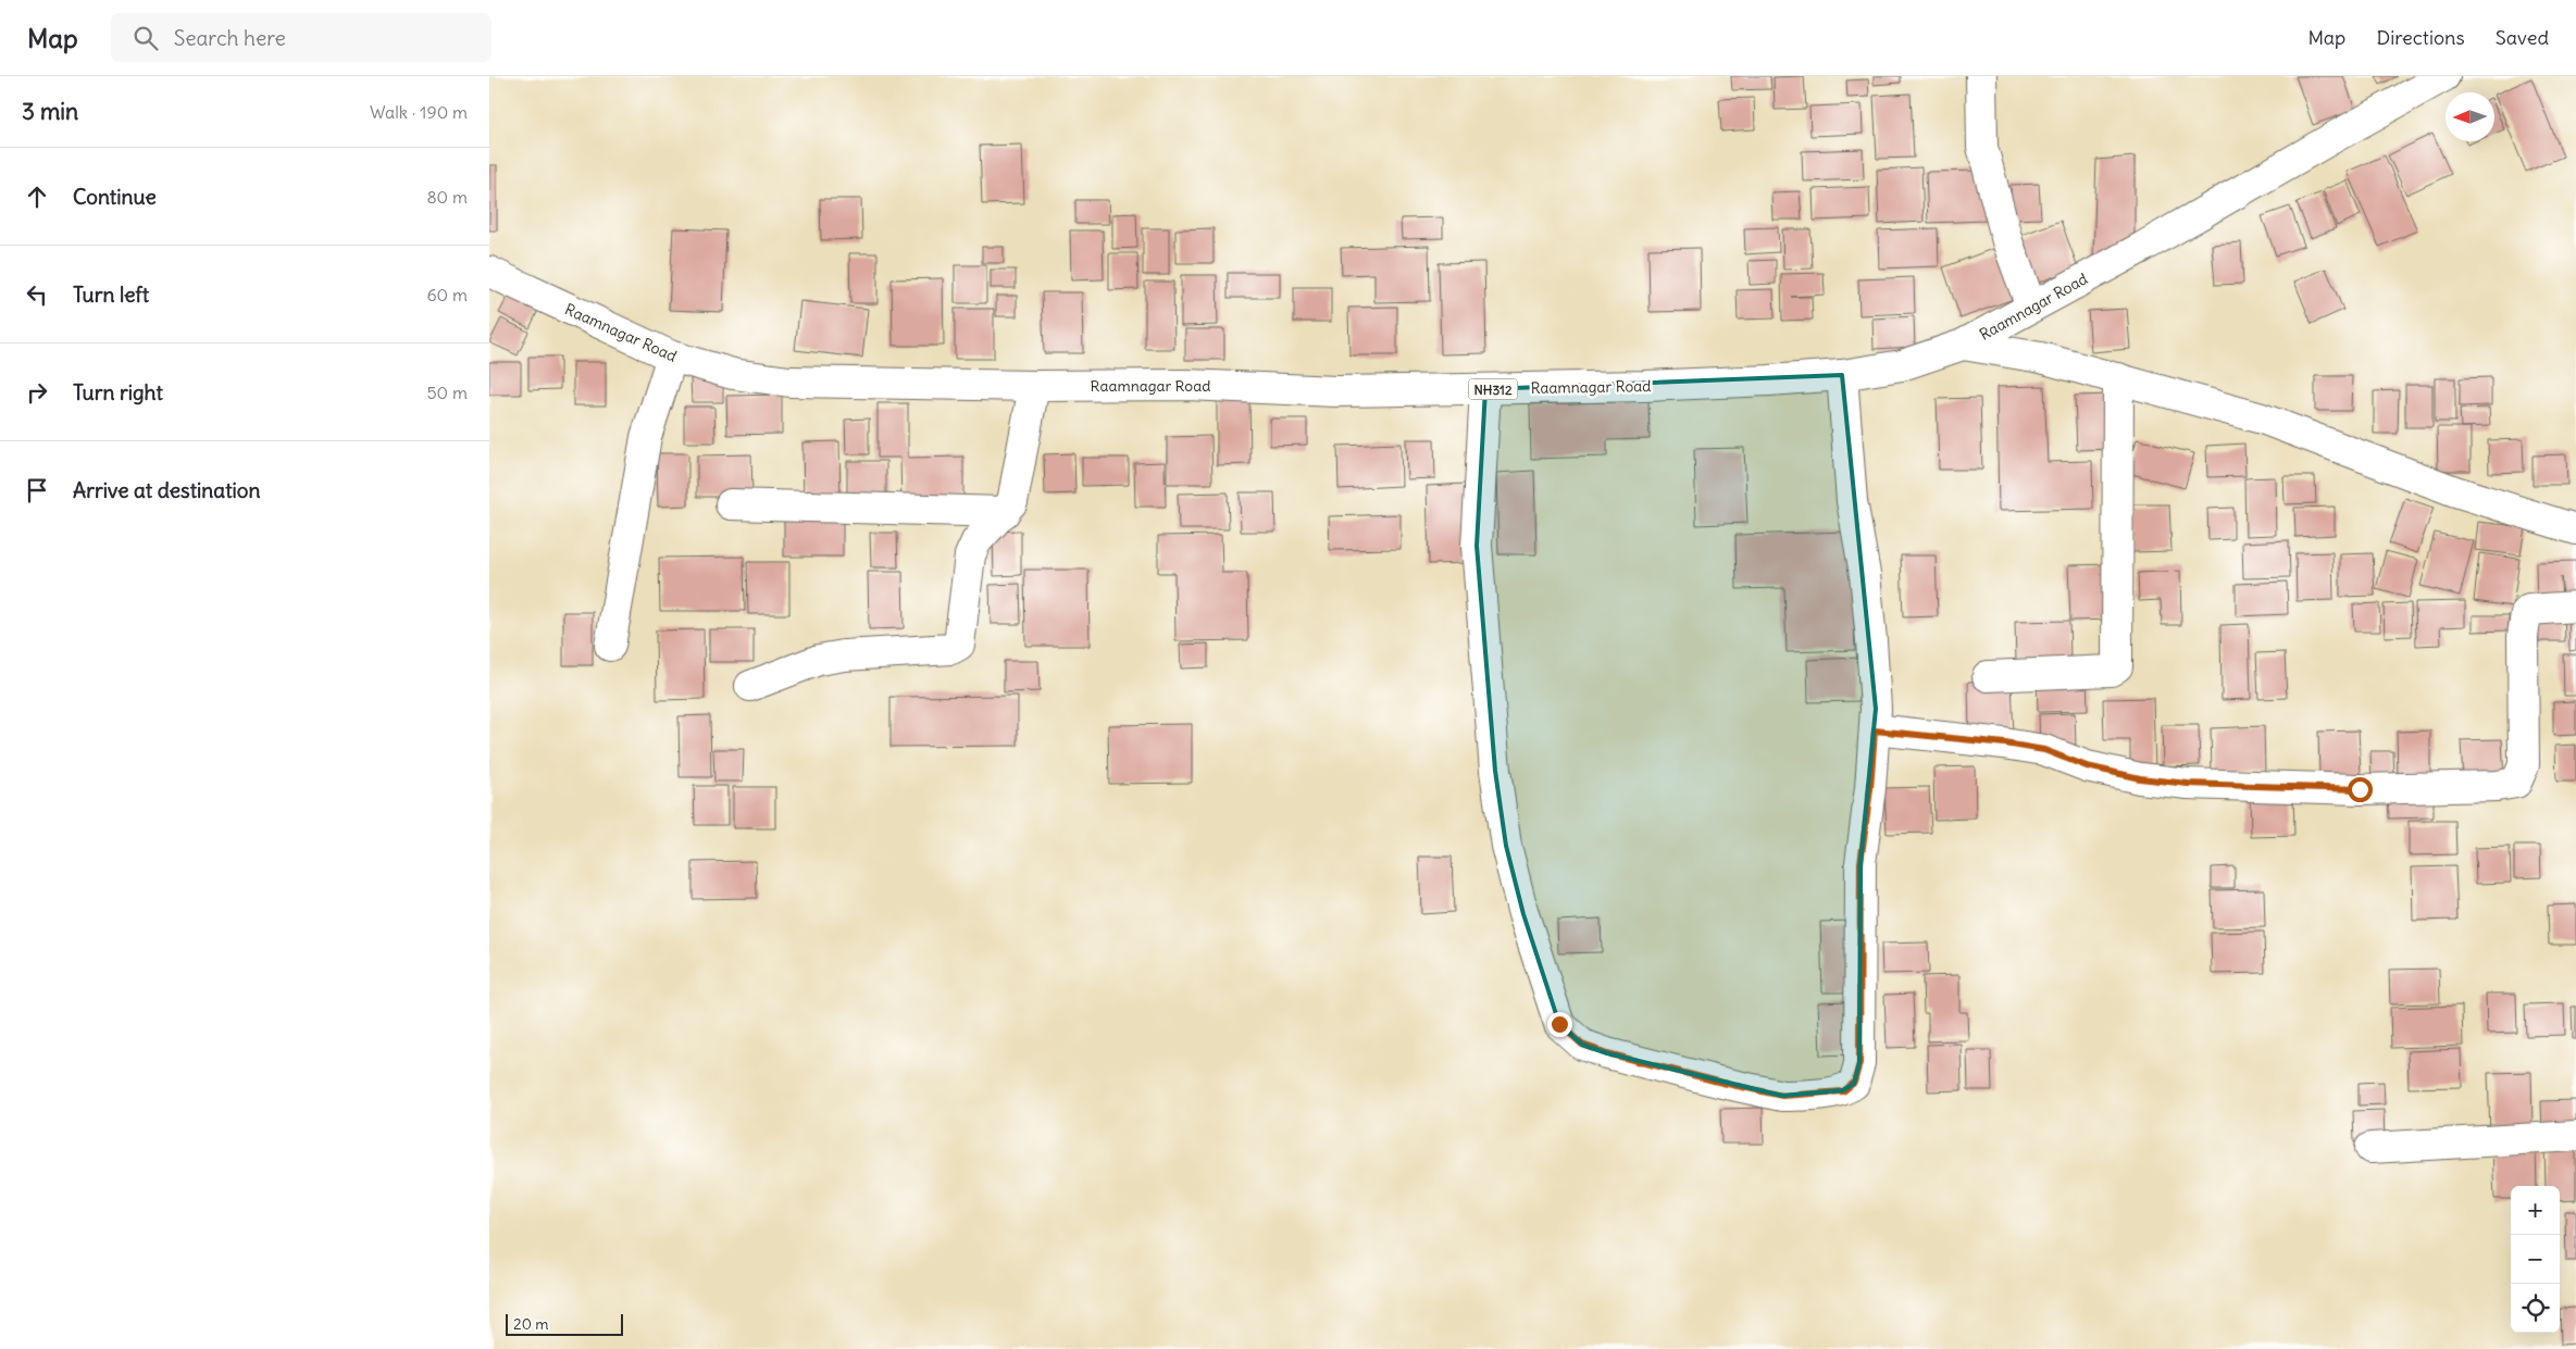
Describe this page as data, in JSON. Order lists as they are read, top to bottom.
{
  "streets": {
    "main road": ["Raamnagar Road", "NH312"]
  },
  "scale_bar": "20 m",
  "north": "left",
  "page": {
    "header": "Map",
    "search": "Search here",
    "nav": ["Map", "Directions", "Saved"],
    "heading": ["3 min", "Walk · 190 m"],
    "list": [
      ["Continue", "80 m"],
      ["Turn left", "60 m"],
      ["Turn right", "50 m"],
      "Arrive at destination"
    ],
    "map_buttons": ["+", "−"],
    "scale": "20 m"
  }
}
